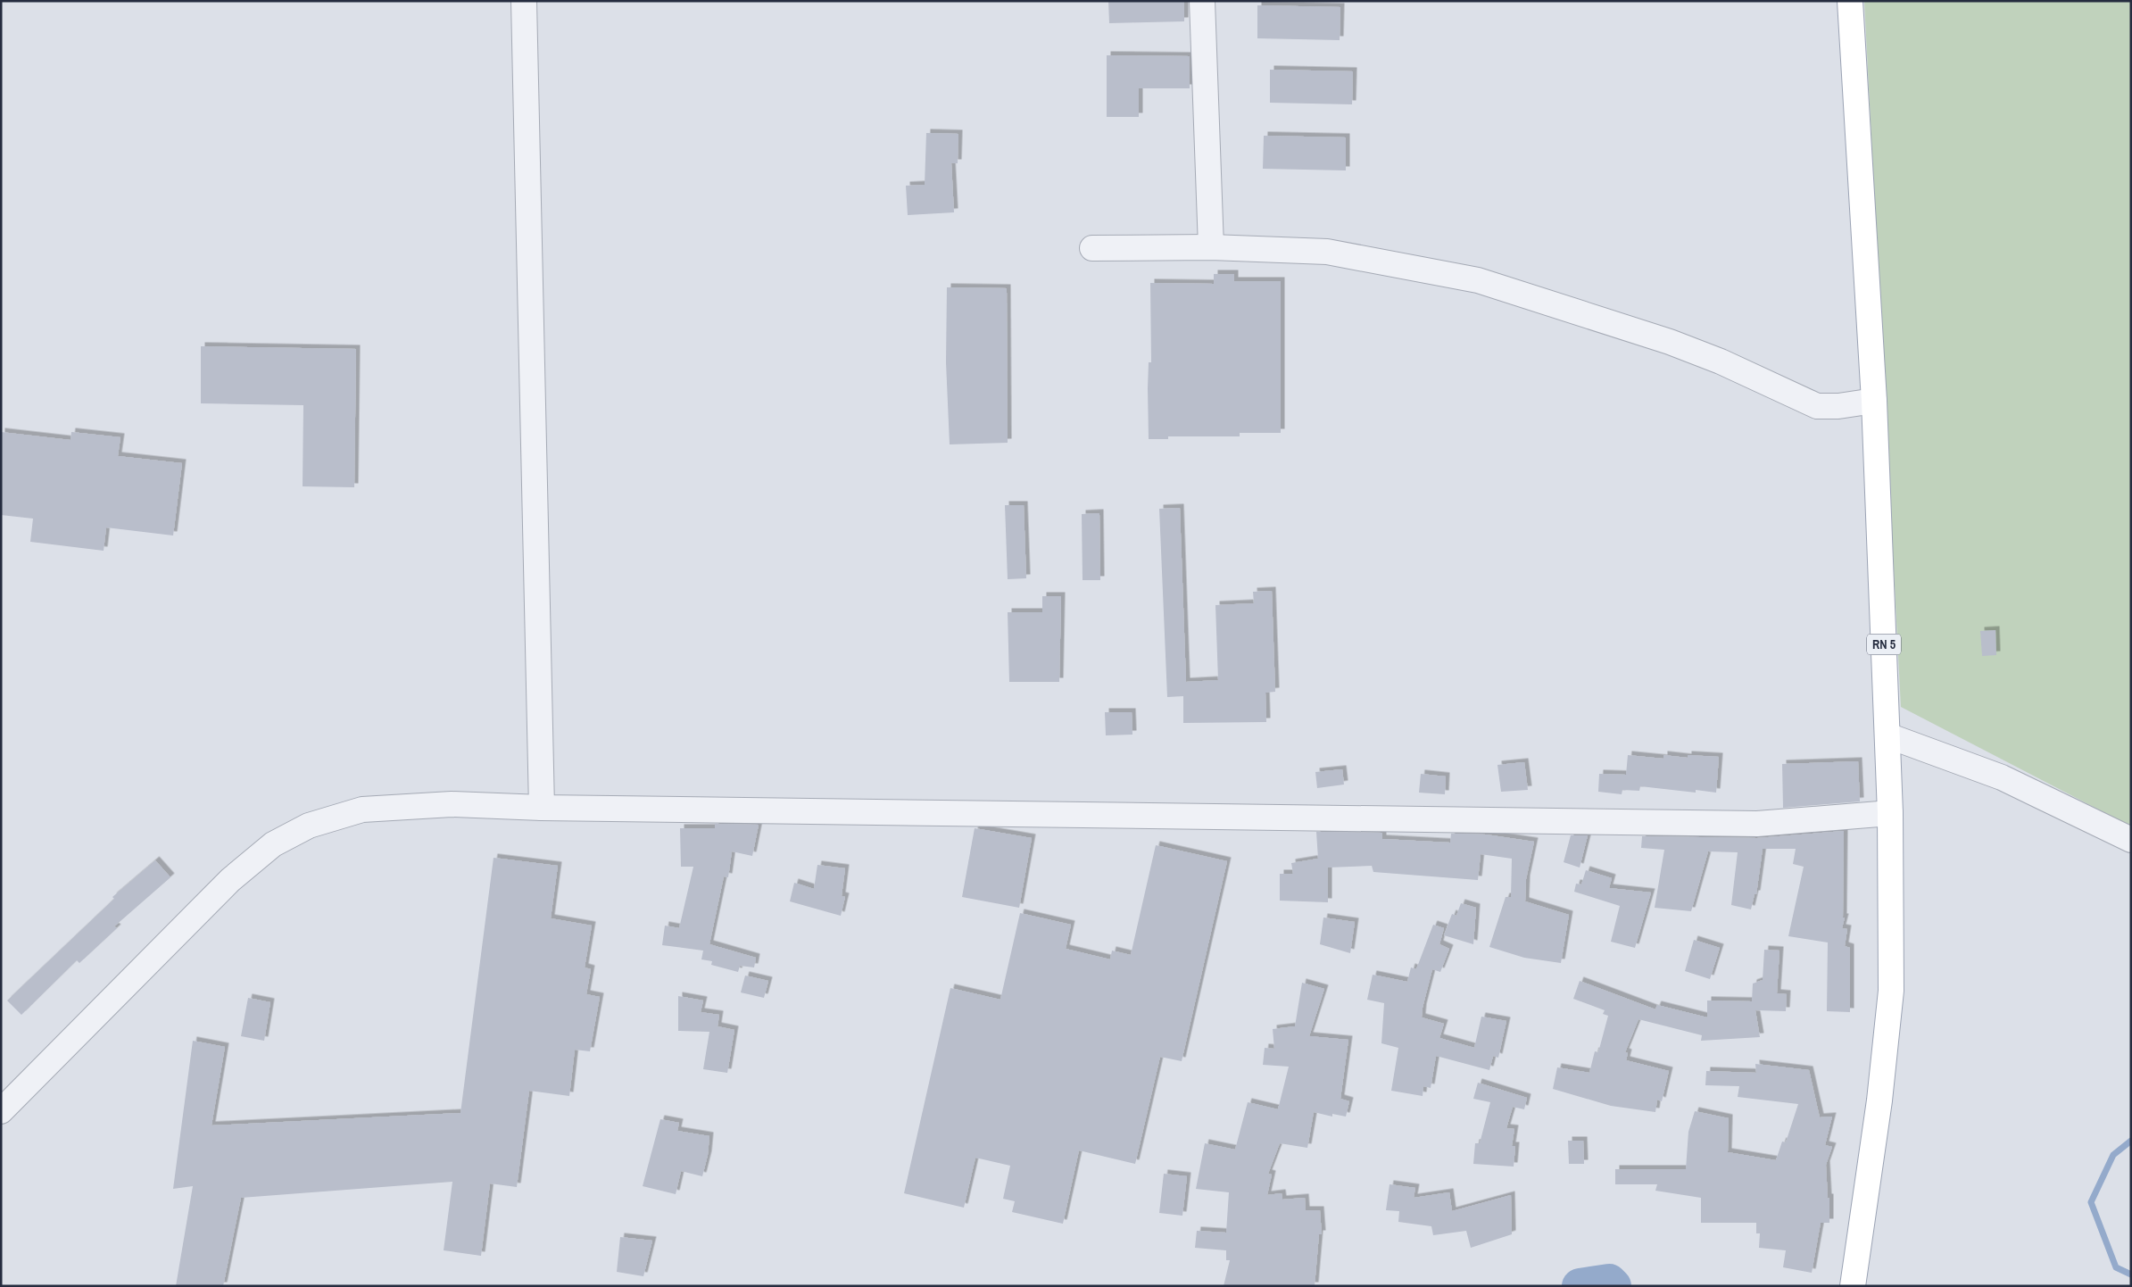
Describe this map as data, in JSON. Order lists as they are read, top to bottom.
{
  "streets": {
    "main road": ["RN 5"]
  }
}
